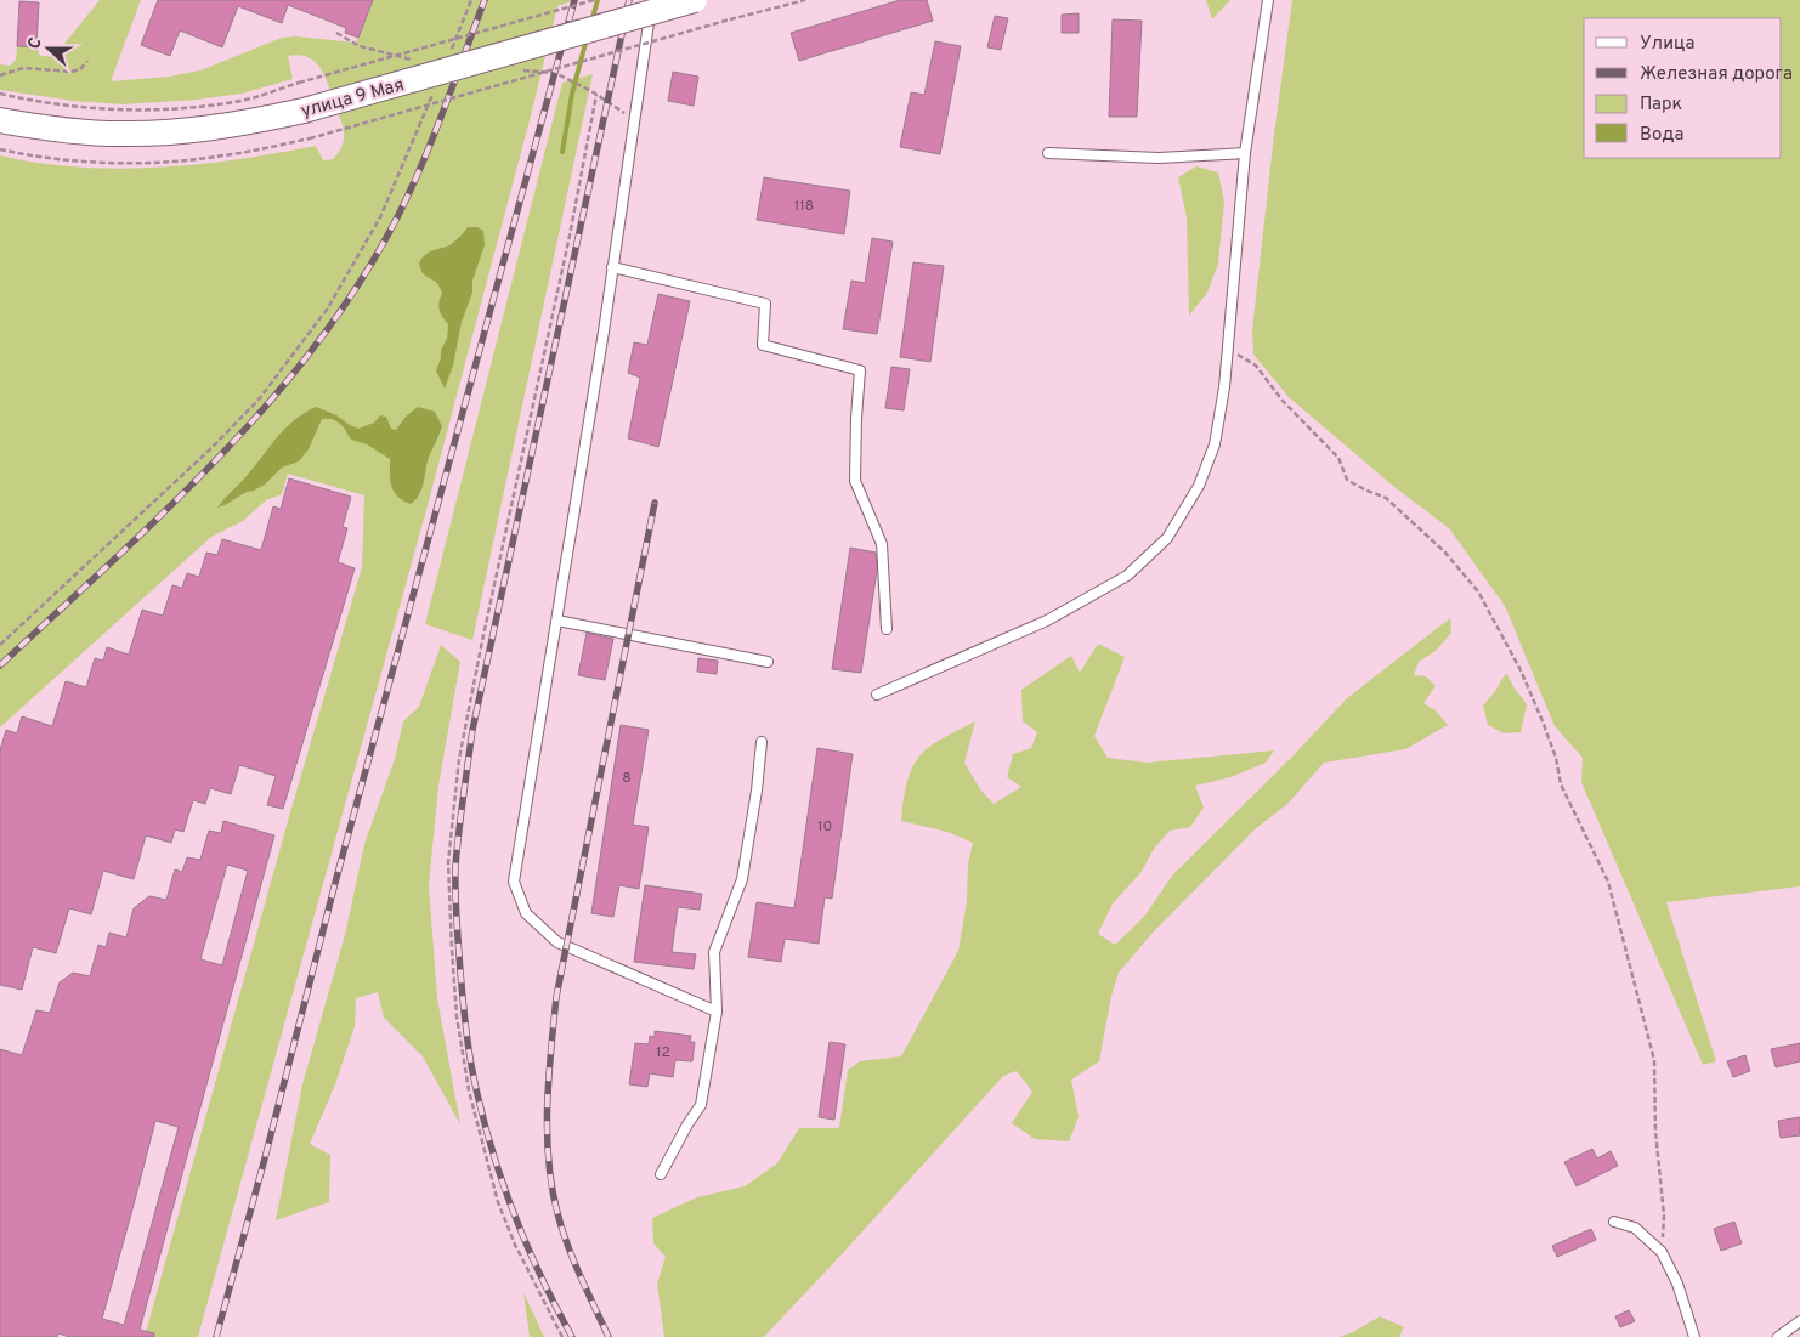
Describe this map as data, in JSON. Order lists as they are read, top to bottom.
{
  "streets": {
    "main road": ["улица 9 Мая"]
  },
  "house_numbers": [
    "118",
    "8",
    "10",
    "12"
  ],
  "legend": [
    "Улица",
    "Железная дорога",
    "Парк",
    "Вода"
  ],
  "north": "left"
}
